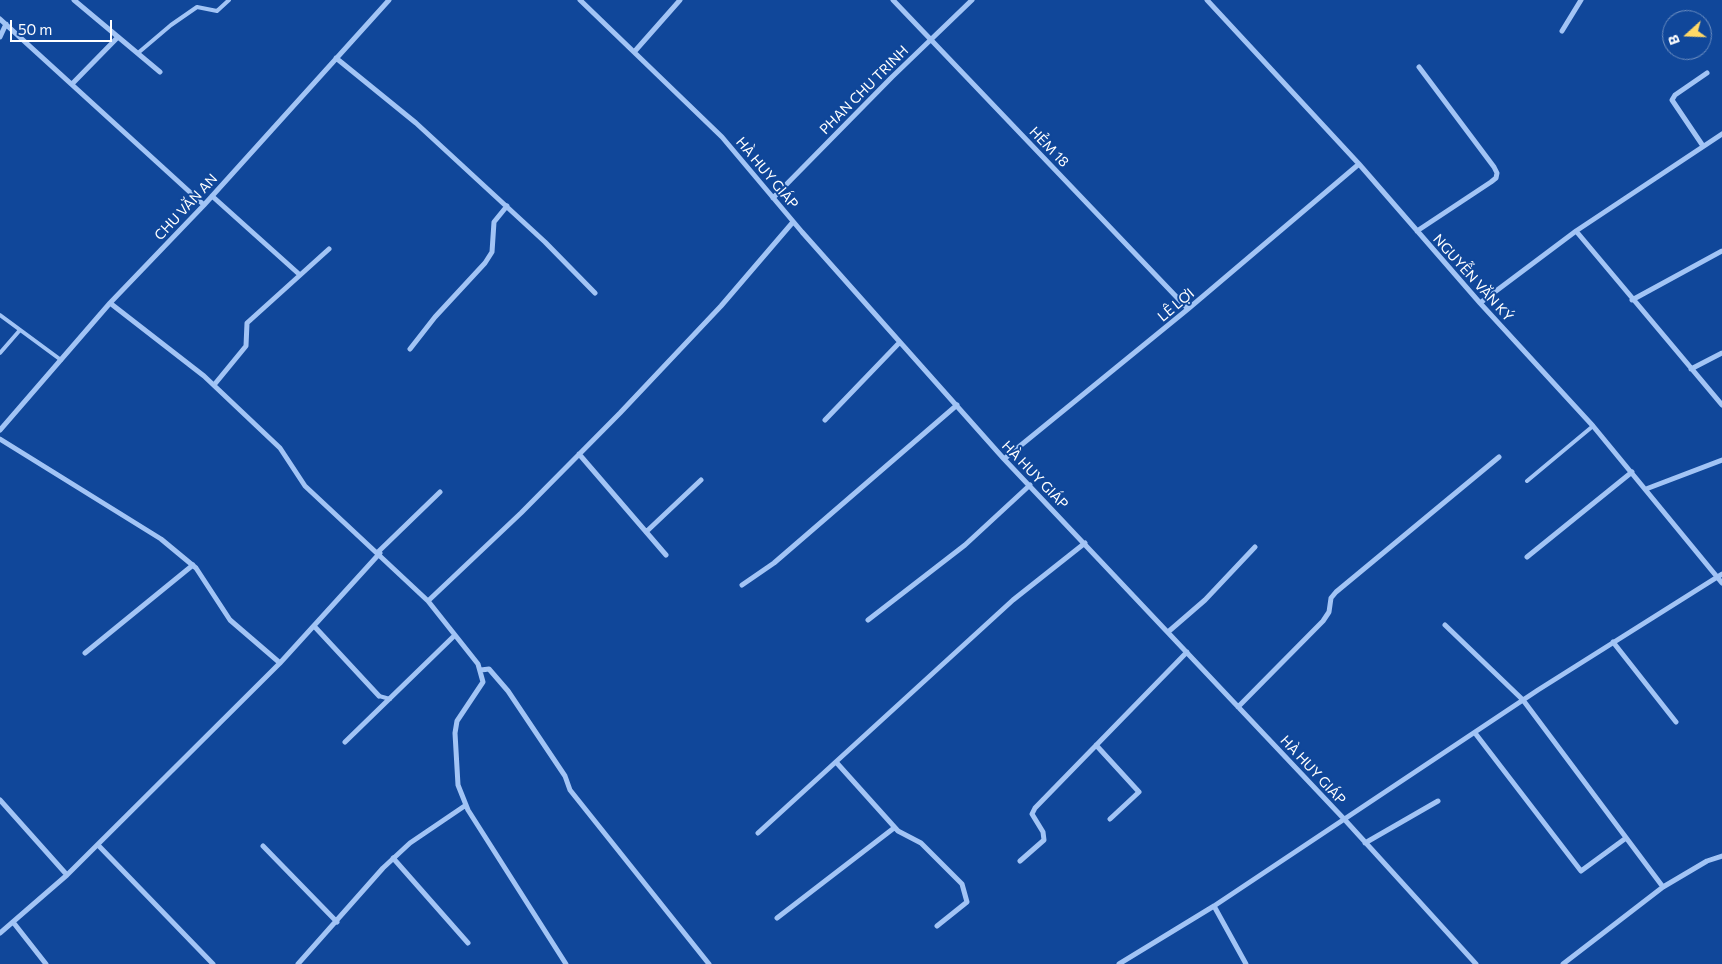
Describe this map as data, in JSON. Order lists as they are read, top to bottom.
{
  "streets": {
    "street": [
      "PHAN CHU TRINH",
      "HẺM 18",
      "HÀ HUY GIÁP",
      "CHU VĂN AN",
      "NGUYỄN VĂN KÝ",
      "LÊ LỢI"
    ]
  },
  "crossings": [
    ["PHAN CHU TRINH", "HẺM 18"],
    ["PHAN CHU TRINH", "HÀ HUY GIÁP"],
    ["HẺM 18", "LÊ LỢI"],
    ["HÀ HUY GIÁP", "LÊ LỢI"],
    ["NGUYỄN VĂN KÝ", "LÊ LỢI"]
  ],
  "scale_bar": "50 m",
  "north": "left"
}
